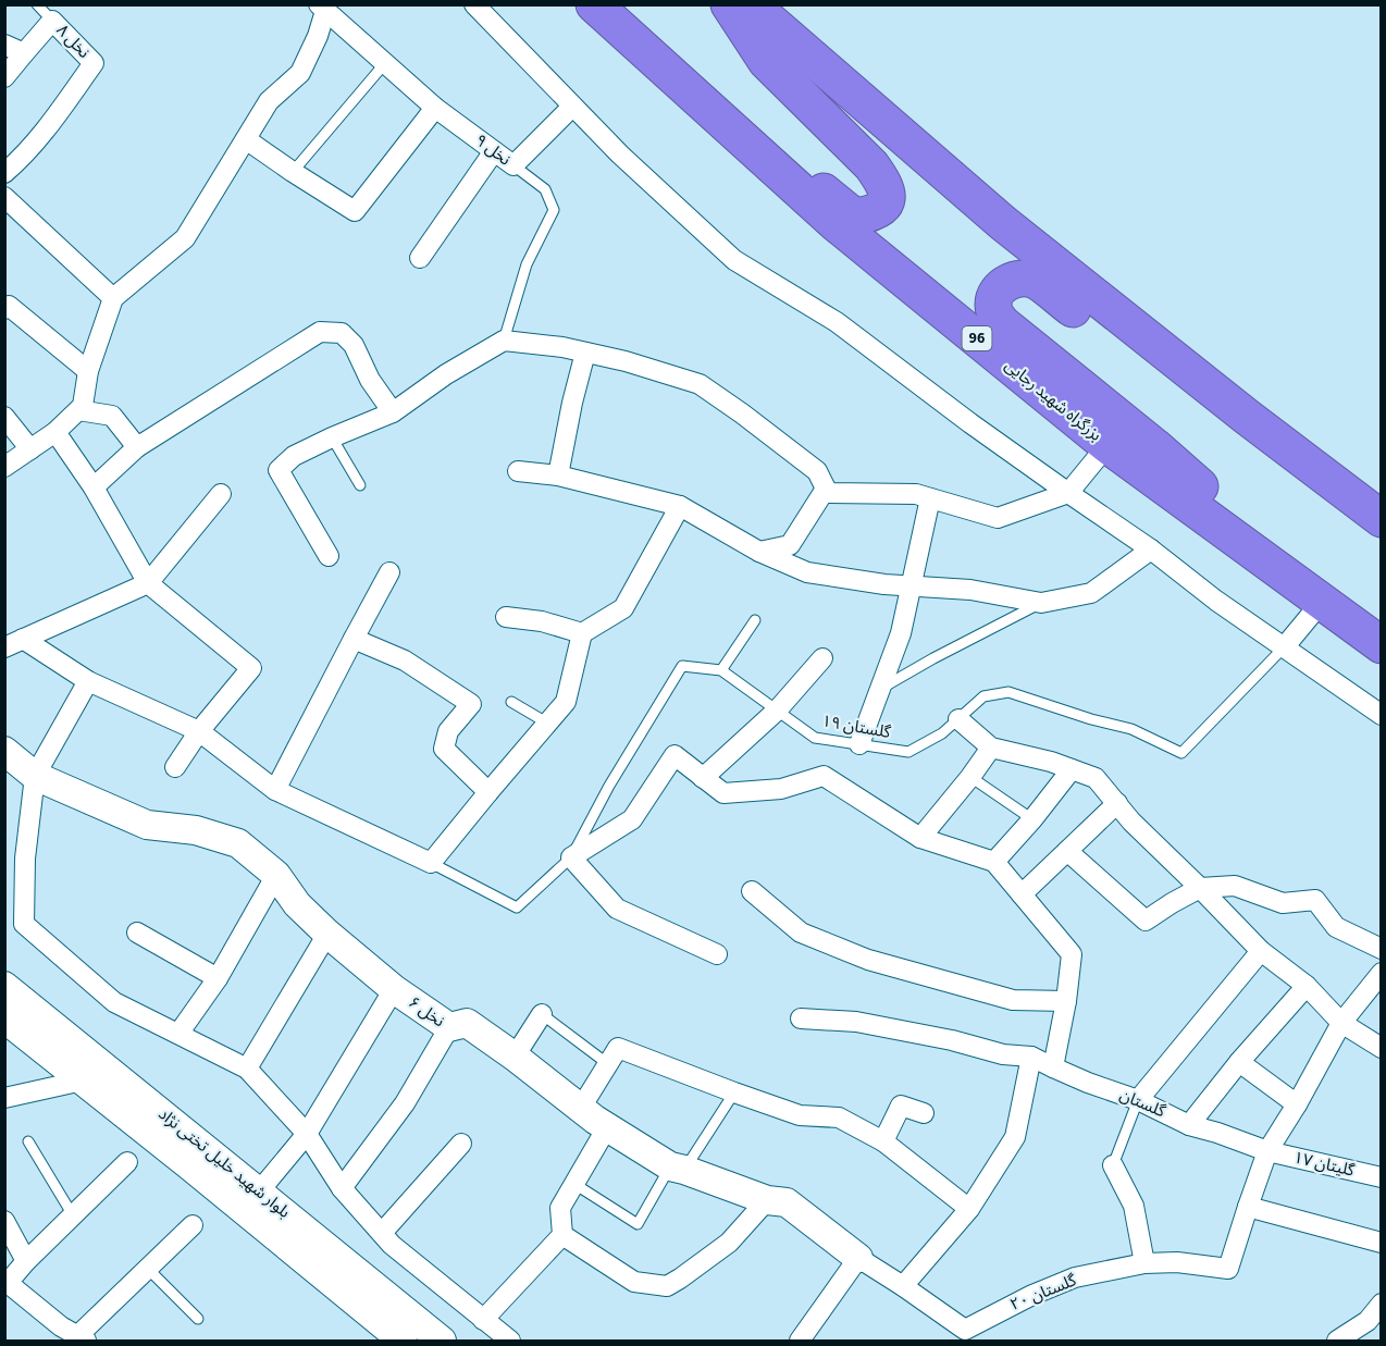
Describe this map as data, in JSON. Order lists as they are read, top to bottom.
{
  "streets": {
    "highway": ["96", "بزرگراه شهید رجایی"],
    "street": [
      "نخل ۸",
      "نخل ۹",
      "نخل ۶",
      "گلستان",
      "بلوار شهید خلیل تختی نژاد",
      "گلیتان ۱۷",
      "گلستان ۲۰"
    ],
    "lane": ["گلستان ۱۹"]
  },
  "crossings": [
    ["نخل ۶", "گلستان ۲۰"],
    ["گلستان", "گلیتان ۱۷"]
  ]
}
